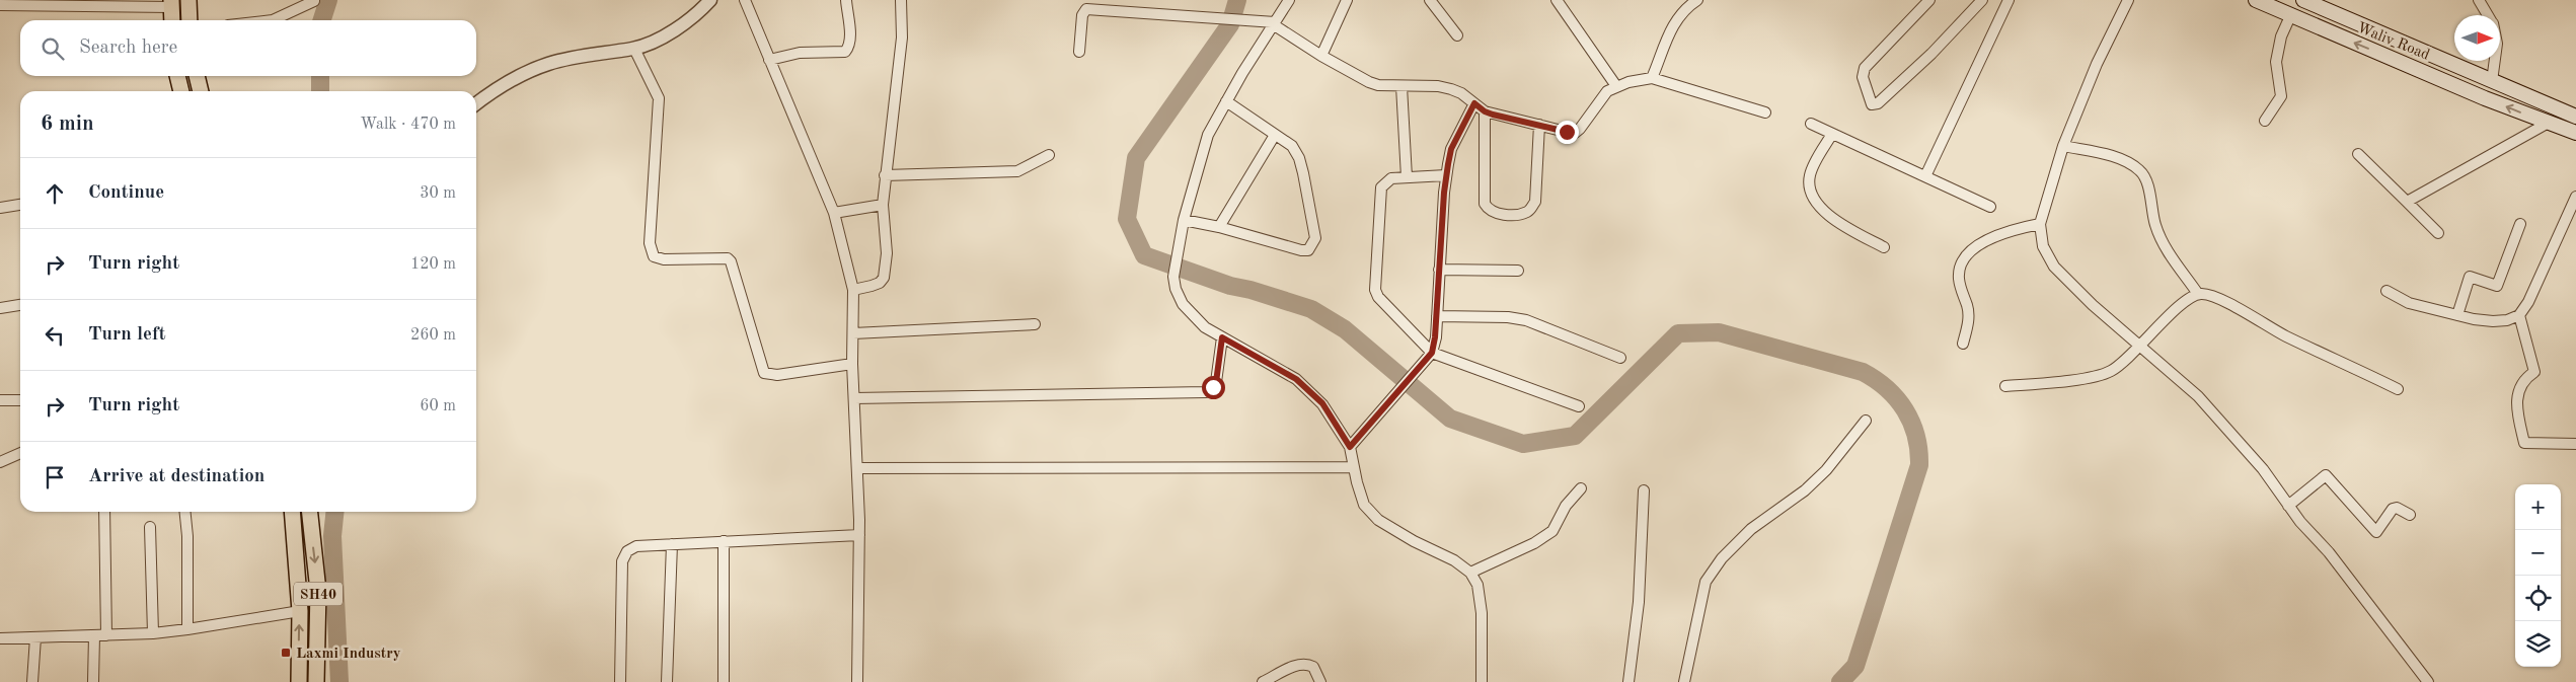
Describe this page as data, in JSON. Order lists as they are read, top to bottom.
{
  "streets": {
    "main road": ["Waliv Road", "SH40"]
  },
  "places": {
    "transit": ["Laxmi Industry"]
  },
  "north": "right",
  "page": {
    "search": "Search here",
    "heading": ["6 min", "Walk · 470 m"],
    "list": [
      ["Continue", "30 m"],
      ["Turn right", "120 m"],
      ["Turn left", "260 m"],
      ["Turn right", "60 m"],
      "Arrive at destination"
    ],
    "map_buttons": ["+", "−"]
  }
}
